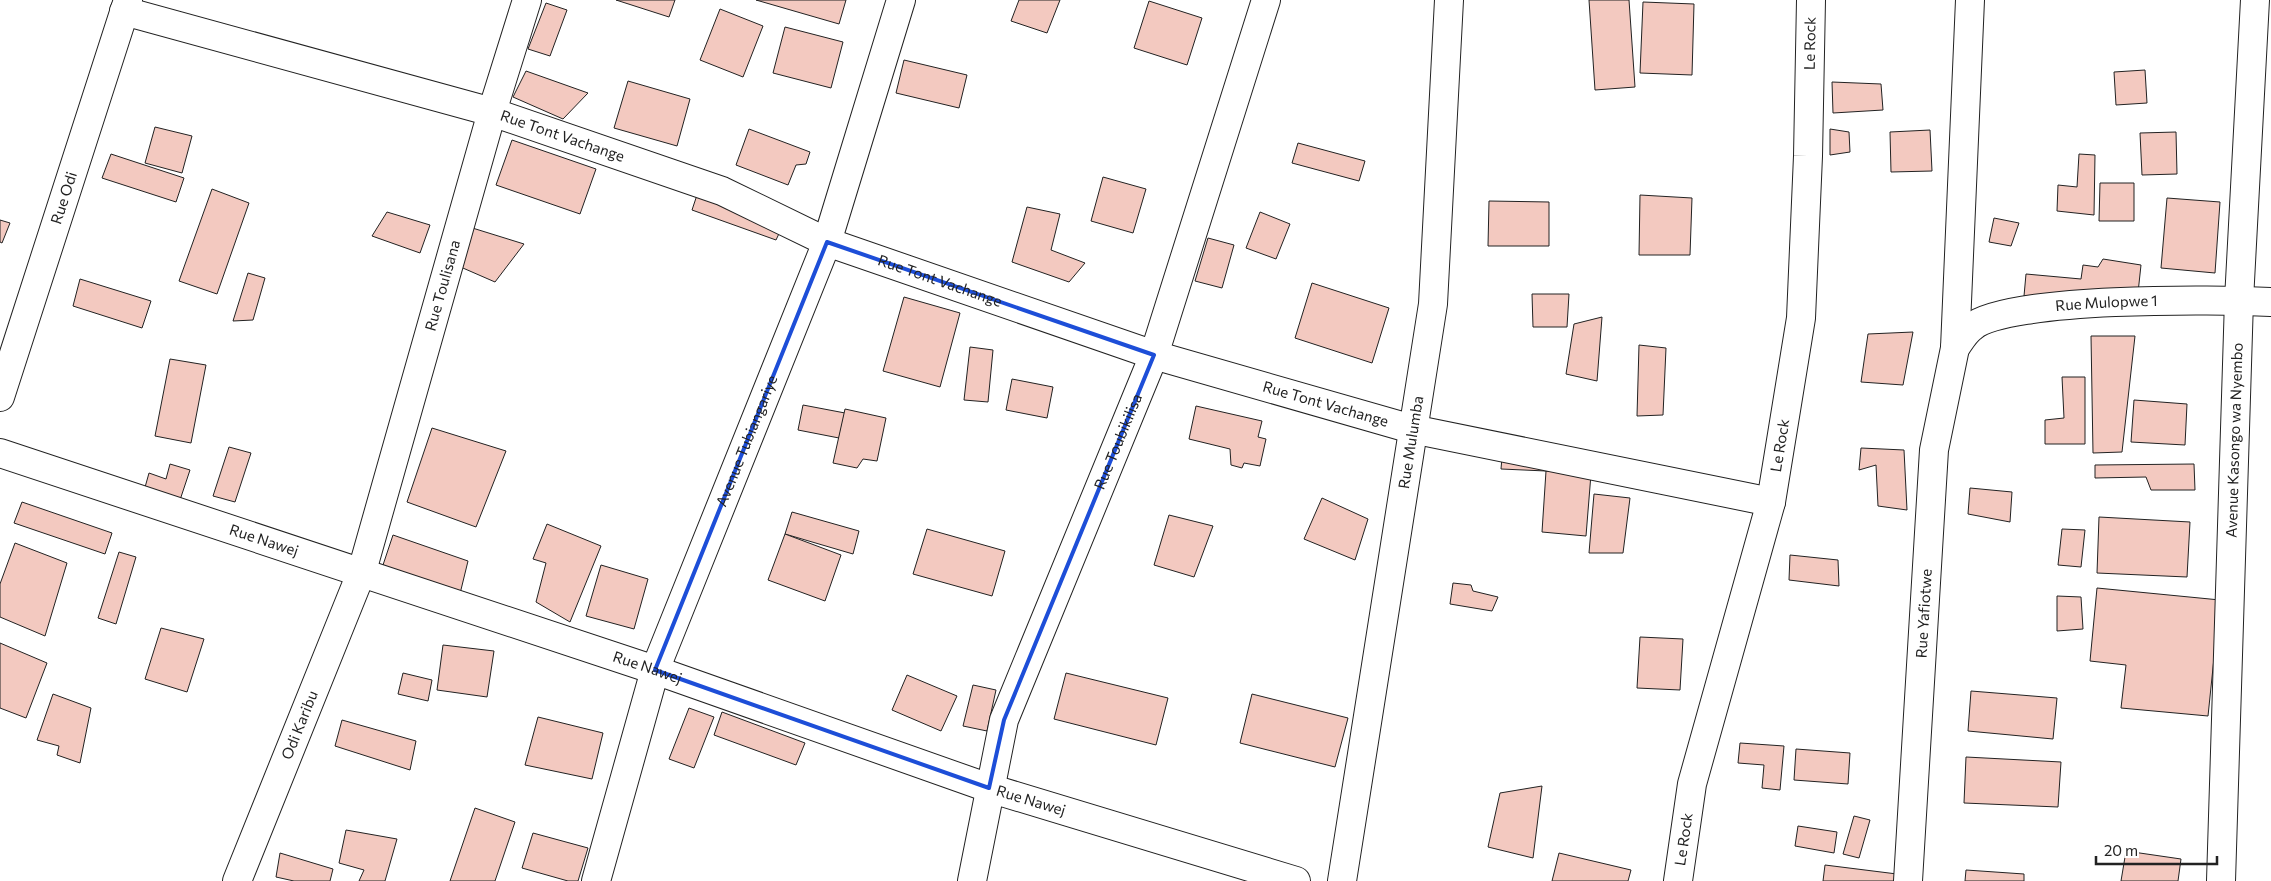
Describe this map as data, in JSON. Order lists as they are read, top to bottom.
{
  "streets": {
    "street": [
      "Le Rock",
      "Rue Tont Vachange",
      "Rue Odi",
      "Rue Toulisana",
      "Rue Mulopwe 1",
      "Avenue Tubiangariye",
      "Avenue Kasongo wa Nyembo",
      "Rue Toubikilisa",
      "Rue Mulumba",
      "Rue Nawej",
      "Rue Yafiotwe",
      "Odi Karibu"
    ]
  },
  "crossings": [
    ["Le Rock", "Rue Tont Vachange"],
    ["Rue Tont Vachange", "Rue Odi"],
    ["Rue Tont Vachange", "Rue Toulisana"],
    ["Rue Tont Vachange", "Avenue Tubiangariye"],
    ["Rue Tont Vachange", "Rue Toubikilisa"],
    ["Rue Tont Vachange", "Rue Mulumba"],
    ["Rue Toulisana", "Rue Nawej"],
    ["Rue Toulisana", "Odi Karibu"],
    ["Rue Mulopwe 1", "Avenue Kasongo wa Nyembo"],
    ["Rue Mulopwe 1", "Rue Yafiotwe"],
    ["Avenue Tubiangariye", "Rue Nawej"],
    ["Rue Toubikilisa", "Rue Nawej"],
    ["Rue Nawej", "Odi Karibu"]
  ],
  "scale_bar": "20 m"
}
